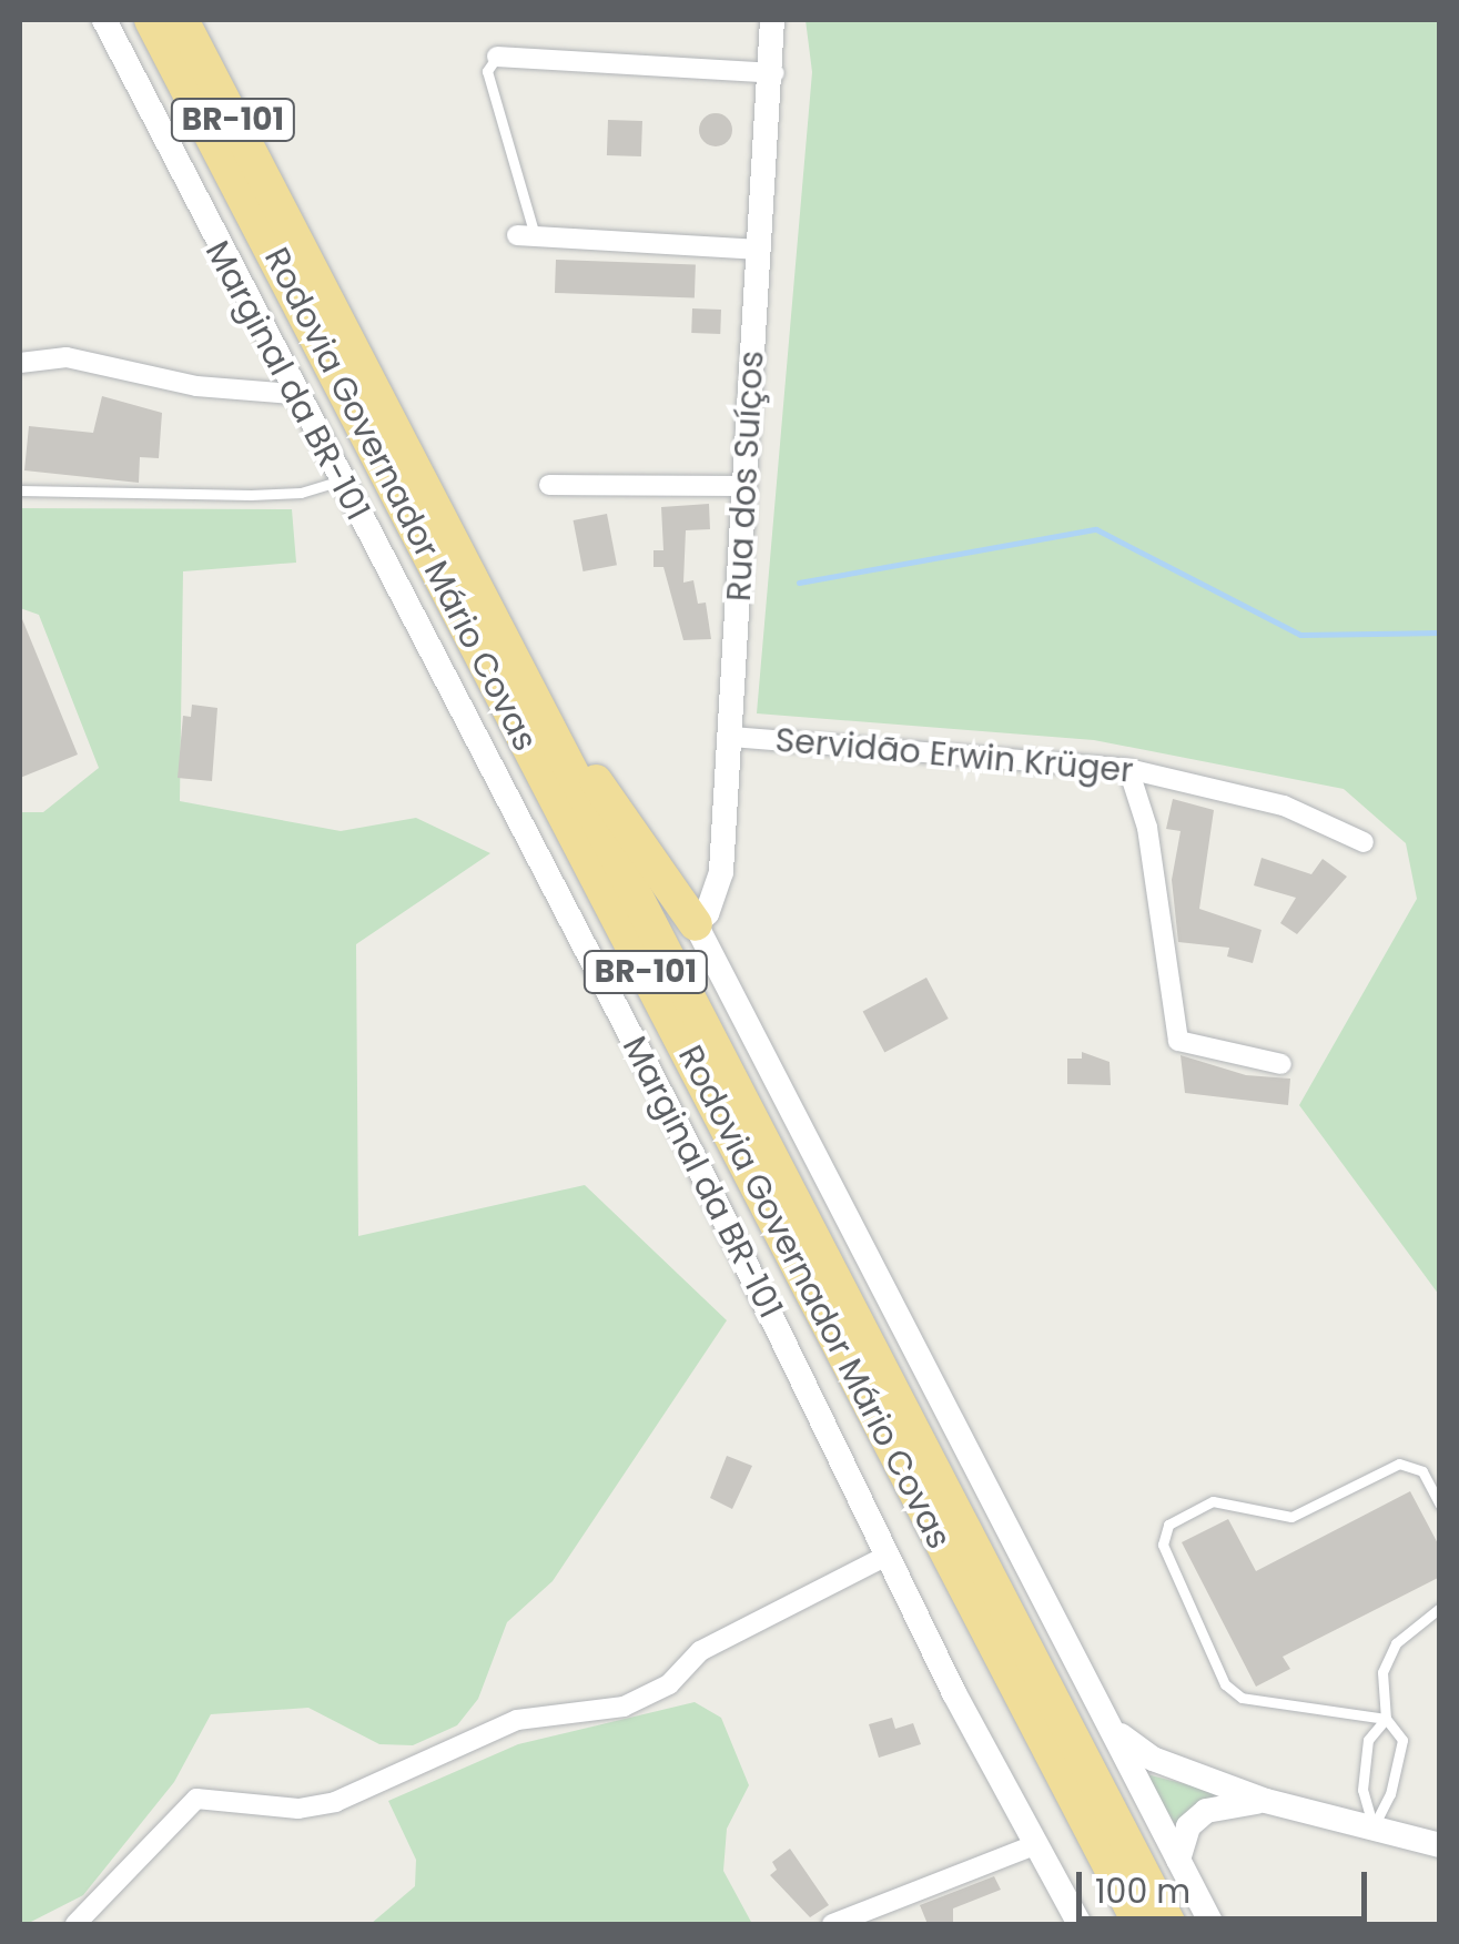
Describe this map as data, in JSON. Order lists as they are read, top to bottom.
{
  "streets": {
    "highway": ["BR-101", "Rodovia Governador Mário Covas"],
    "main road": ["Marginal da BR-101", "Rua dos Suíços"],
    "street": ["Servidão Erwin Krüger"]
  },
  "crossings": [
    ["Rua dos Suíços", "Servidão Erwin Krüger"]
  ],
  "scale_bar": "100 m"
}
